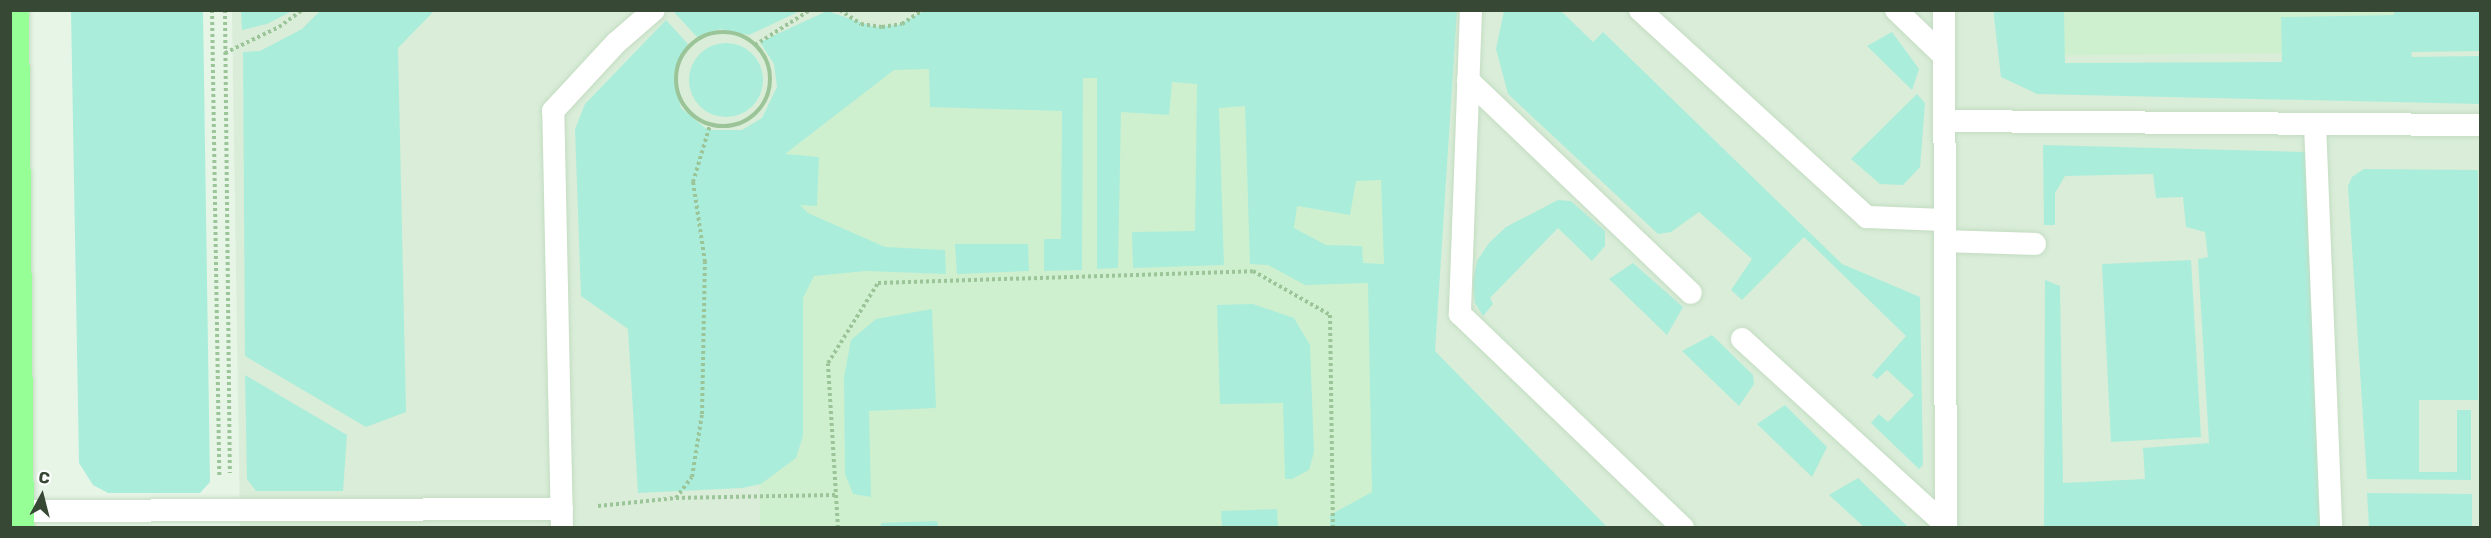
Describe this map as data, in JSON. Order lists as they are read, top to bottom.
{
  "north": "top"
}
